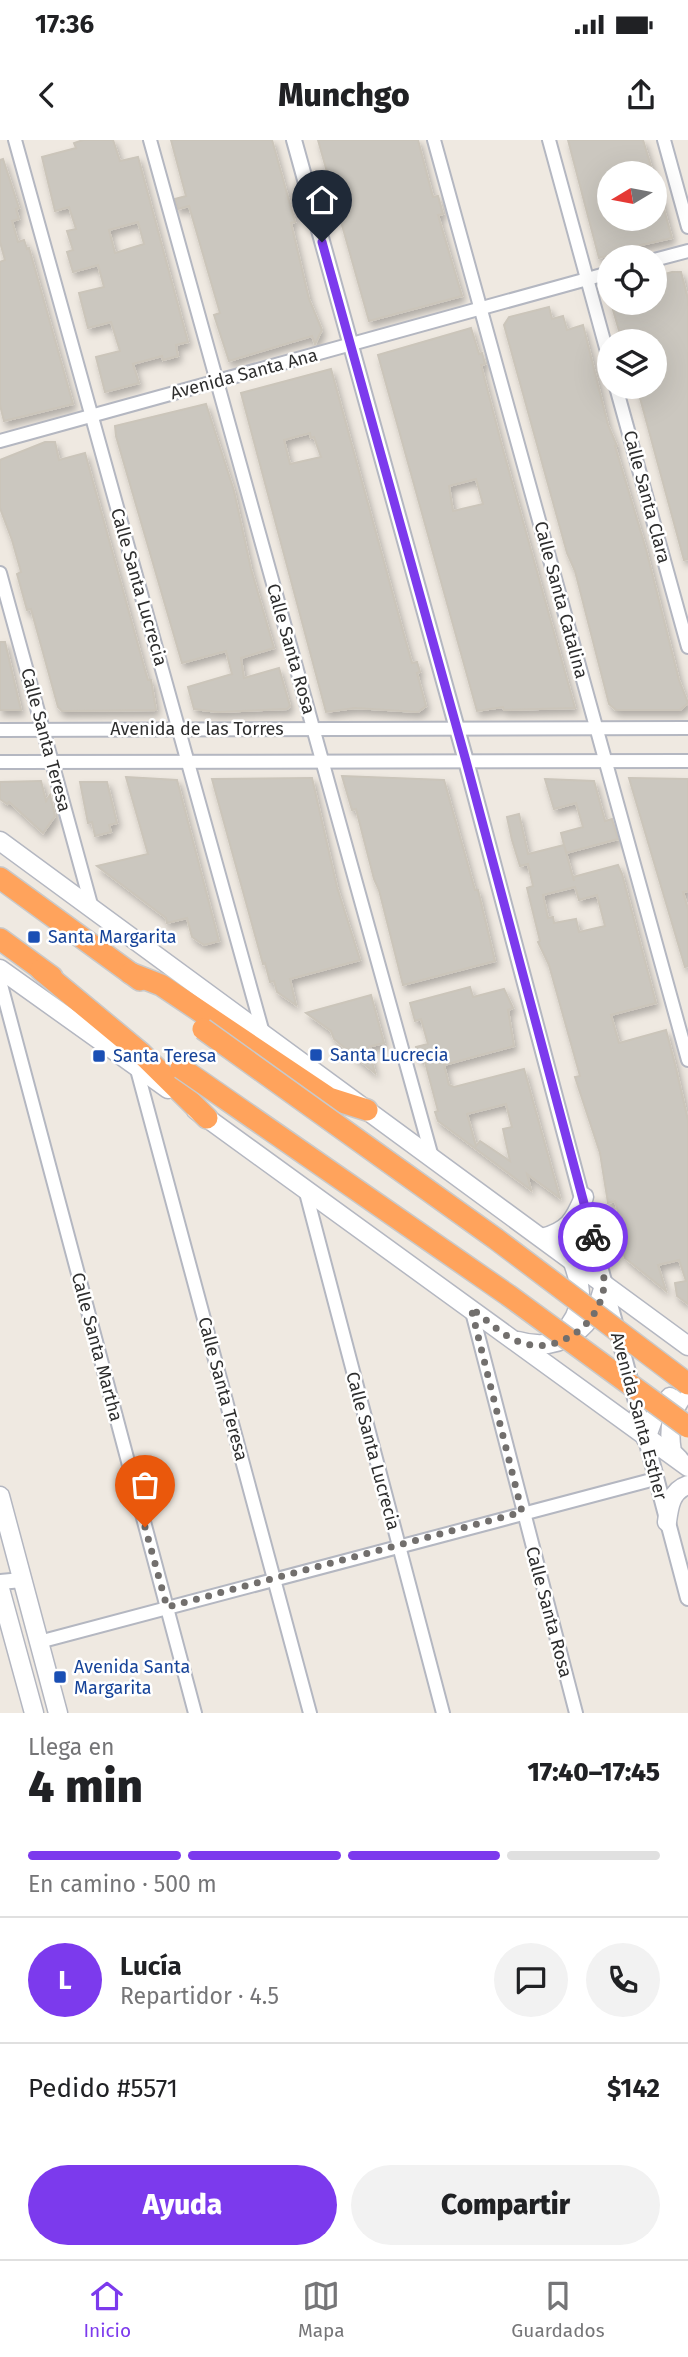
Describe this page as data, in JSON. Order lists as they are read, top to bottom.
{
  "streets": {
    "street": [
      "Avenida Santa Ana",
      "Calle Santa Clara",
      "Calle Santa Lucrecia",
      "Calle Santa Catalina",
      "Calle Santa Rosa",
      "Avenida de las Torres",
      "Calle Santa Teresa",
      "Calle Santa Martha",
      "Avenida Santa Esther"
    ]
  },
  "crossings": [
    ["Avenida Santa Ana", "Calle Santa Lucrecia"],
    ["Avenida Santa Ana", "Calle Santa Catalina"],
    ["Avenida Santa Ana", "Calle Santa Rosa"],
    ["Avenida Santa Ana", "Avenida Santa Esther"],
    ["Calle Santa Lucrecia", "Avenida de las Torres"],
    ["Calle Santa Catalina", "Avenida de las Torres"],
    ["Calle Santa Rosa", "Avenida de las Torres"],
    ["Avenida de las Torres", "Calle Santa Teresa"],
    ["Avenida de las Torres", "Avenida Santa Esther"]
  ],
  "places": {
    "transit": [
      "Santa Margarita",
      "Santa Lucrecia",
      "Santa Teresa",
      "Avenida Santa Margarita"
    ]
  },
  "north": "left",
  "page": {
    "status": "17:36",
    "header": "Munchgo",
    "heading": ["4 min", "Llega en", "17:40–17:45"],
    "panel": [
      "Lucía",
      "Repartidor · 4.5",
      "Pedido #5571",
      "$142"
    ],
    "bar": "En camino · 500 m",
    "round": "L",
    "buttons": ["Ayuda", "Compartir"],
    "tabs": ["Inicio", "Mapa", "Guardados"]
  }
}
